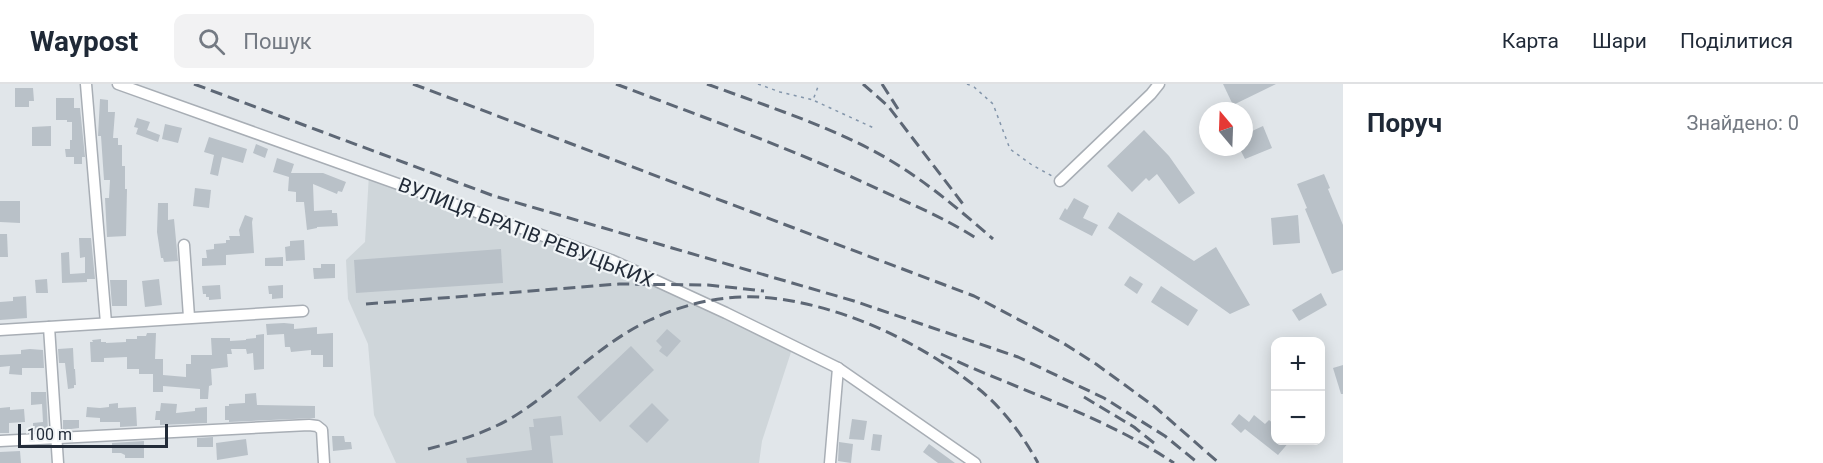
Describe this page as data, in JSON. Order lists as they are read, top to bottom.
{
  "streets": {
    "street": ["ВУЛИЦЯ БРАТІВ РЕВУЦЬКИХ"]
  },
  "scale_bar": "100 m",
  "north": "top",
  "page": {
    "header": "Waypost",
    "search": "Пошук",
    "nav": ["Карта", "Шари", "Поділитися"],
    "heading": ["Поруч", "Знайдено: 0"],
    "map_buttons": ["+", "−"],
    "scale": "100 m"
  }
}
